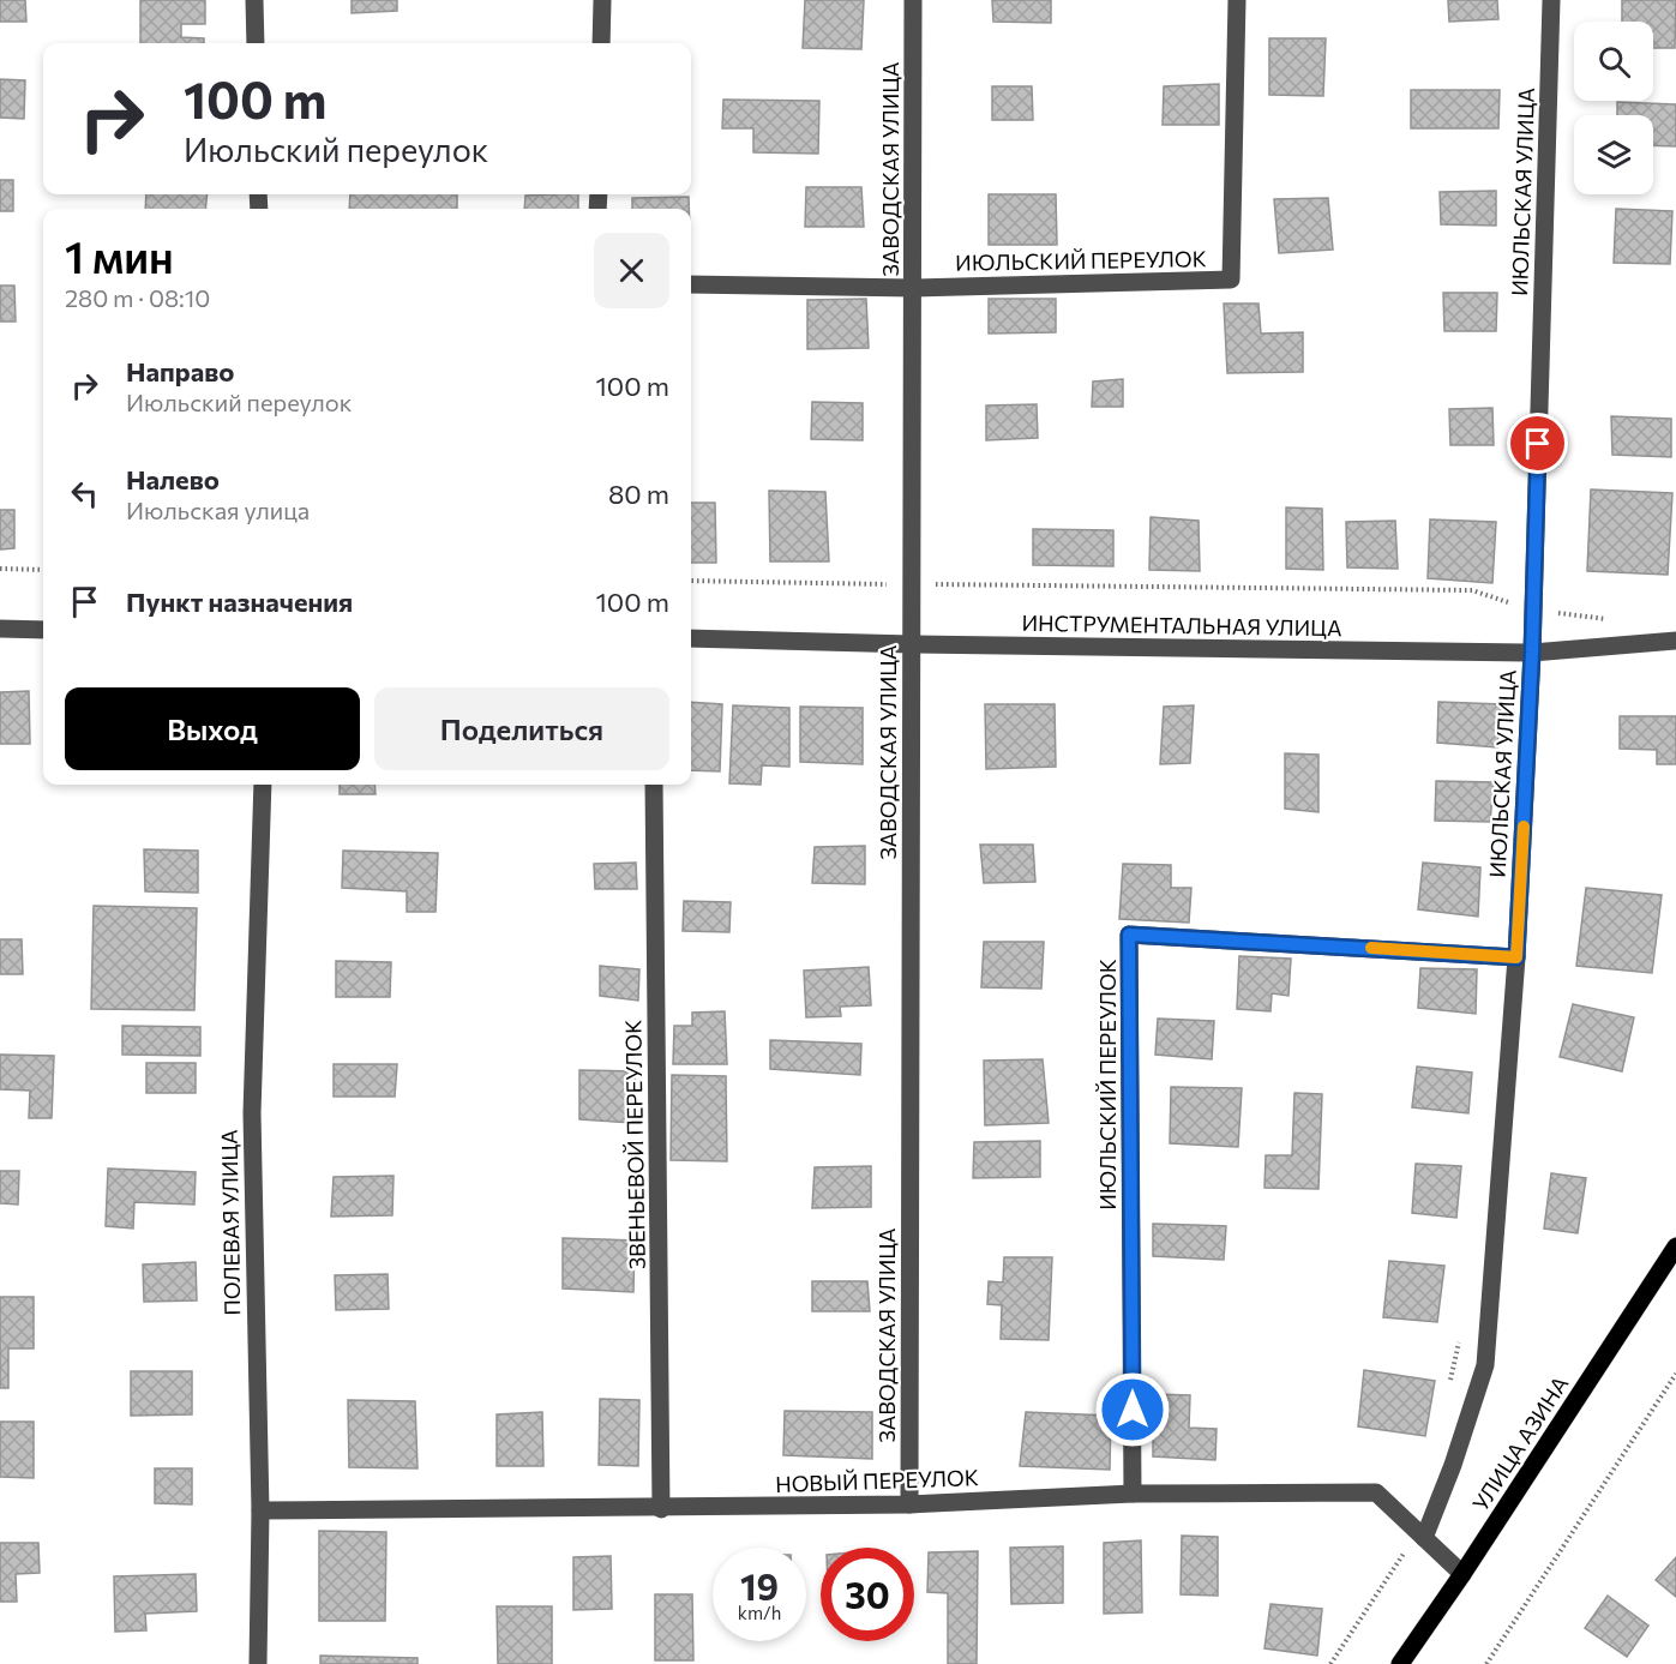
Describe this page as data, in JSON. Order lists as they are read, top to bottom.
{
  "streets": {
    "main road": ["УЛИЦА АЗИНА"],
    "street": [
      "ЗАВОДСКАЯ УЛИЦА",
      "ИЮЛЬСКАЯ УЛИЦА",
      "ИЮЛЬСКИЙ ПЕРЕУЛОК",
      "ИНСТРУМЕНТАЛЬНАЯ УЛИЦА",
      "ЗВЕНЬЕВОЙ ПЕРЕУЛОК",
      "ПОЛЕВАЯ УЛИЦА",
      "НОВЫЙ ПЕРЕУЛОК"
    ]
  },
  "crossings": [
    ["ЗАВОДСКАЯ УЛИЦА", "ИЮЛЬСКИЙ ПЕРЕУЛОК"],
    ["ЗАВОДСКАЯ УЛИЦА", "ИНСТРУМЕНТАЛЬНАЯ УЛИЦА"],
    ["ЗАВОДСКАЯ УЛИЦА", "НОВЫЙ ПЕРЕУЛОК"],
    ["ИЮЛЬСКАЯ УЛИЦА", "ИЮЛЬСКИЙ ПЕРЕУЛОК"],
    ["ИЮЛЬСКАЯ УЛИЦА", "ИНСТРУМЕНТАЛЬНАЯ УЛИЦА"],
    ["ИЮЛЬСКАЯ УЛИЦА", "НОВЫЙ ПЕРЕУЛОК"],
    ["ИЮЛЬСКИЙ ПЕРЕУЛОК", "НОВЫЙ ПЕРЕУЛОК"],
    ["ЗВЕНЬЕВОЙ ПЕРЕУЛОК", "НОВЫЙ ПЕРЕУЛОК"],
    ["ПОЛЕВАЯ УЛИЦА", "НОВЫЙ ПЕРЕУЛОК"],
    ["УЛИЦА АЗИНА", "НОВЫЙ ПЕРЕУЛОК"]
  ],
  "page": {
    "turn": ["100 m", "Июльский переулок"],
    "heading": ["1 мин", "280 m · 08:10"],
    "list": [
      {
        "name": "Направо",
        "note": "Июльский переулок",
        "value": "100 m"
      },
      {
        "name": "Налево",
        "note": "Июльская улица",
        "value": "80 m"
      },
      {
        "name": "Пункт назначения",
        "value": "100 m"
      }
    ],
    "buttons": ["Выход", "Поделиться"],
    "speed": "19 km/h",
    "limit": "30"
  }
}
